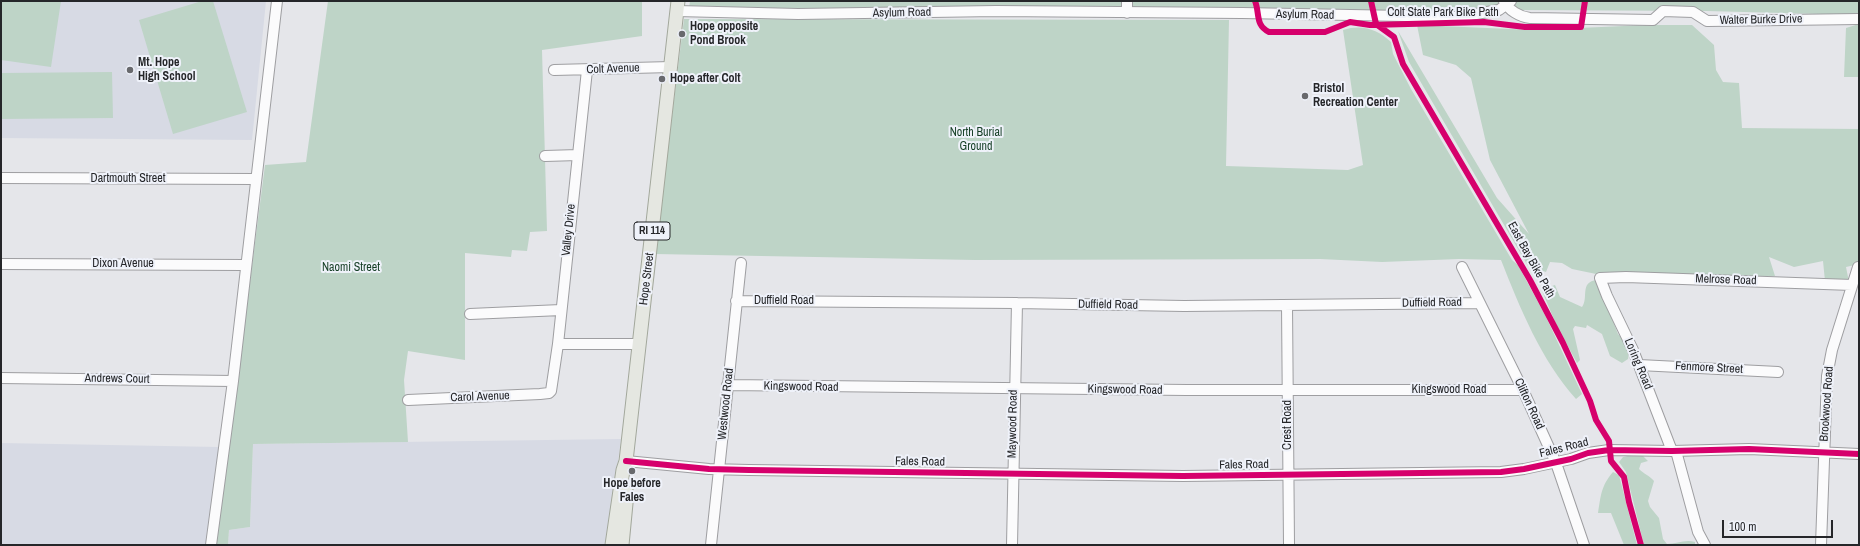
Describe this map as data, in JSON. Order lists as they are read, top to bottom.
{
  "streets": {
    "main road": ["RI 114", "Hope Street"],
    "street": [
      "Asylum Road",
      "Walter Burke Drive",
      "Colt Avenue",
      "Dartmouth Street",
      "Valley Drive",
      "Dixon Avenue",
      "Melrose Road",
      "Duffield Road",
      "Loring Road",
      "Fenmore Street",
      "Andrews Court",
      "Kingswood Road",
      "Carol Avenue",
      "Westwood Road",
      "Clifton Road",
      "Brookwood Road",
      "Maywood Road",
      "Crest Road",
      "Fales Road"
    ],
    "cycle path": ["Colt State Park Bike Path", "East Bay Bike Path"]
  },
  "crossings": [
    ["Asylum Road", "Walter Burke Drive"],
    ["Asylum Road", "Hope Street"],
    ["Colt Avenue", "Valley Drive"],
    ["Colt Avenue", "Hope Street"],
    ["Valley Drive", "Carol Avenue"],
    ["Hope Street", "Fales Road"],
    ["Melrose Road", "Loring Road"],
    ["Melrose Road", "Brookwood Road"],
    ["Duffield Road", "Westwood Road"],
    ["Duffield Road", "Clifton Road"],
    ["Duffield Road", "Maywood Road"],
    ["Duffield Road", "Crest Road"],
    ["Loring Road", "Fenmore Street"],
    ["Loring Road", "Fales Road"],
    ["Kingswood Road", "Westwood Road"],
    ["Kingswood Road", "Clifton Road"],
    ["Kingswood Road", "Maywood Road"],
    ["Kingswood Road", "Crest Road"],
    ["Westwood Road", "Fales Road"],
    ["Clifton Road", "Fales Road"],
    ["Brookwood Road", "Fales Road"],
    ["Maywood Road", "Fales Road"],
    ["Crest Road", "Fales Road"]
  ],
  "parks": ["North Burial Ground", "Naomi Street"],
  "places": [
    "Hope opposite Pond Brook",
    "Mt. Hope High School",
    "Hope after Colt",
    "Bristol Recreation Center",
    "Hope before Fales"
  ],
  "scale_bar": "100 m"
}
